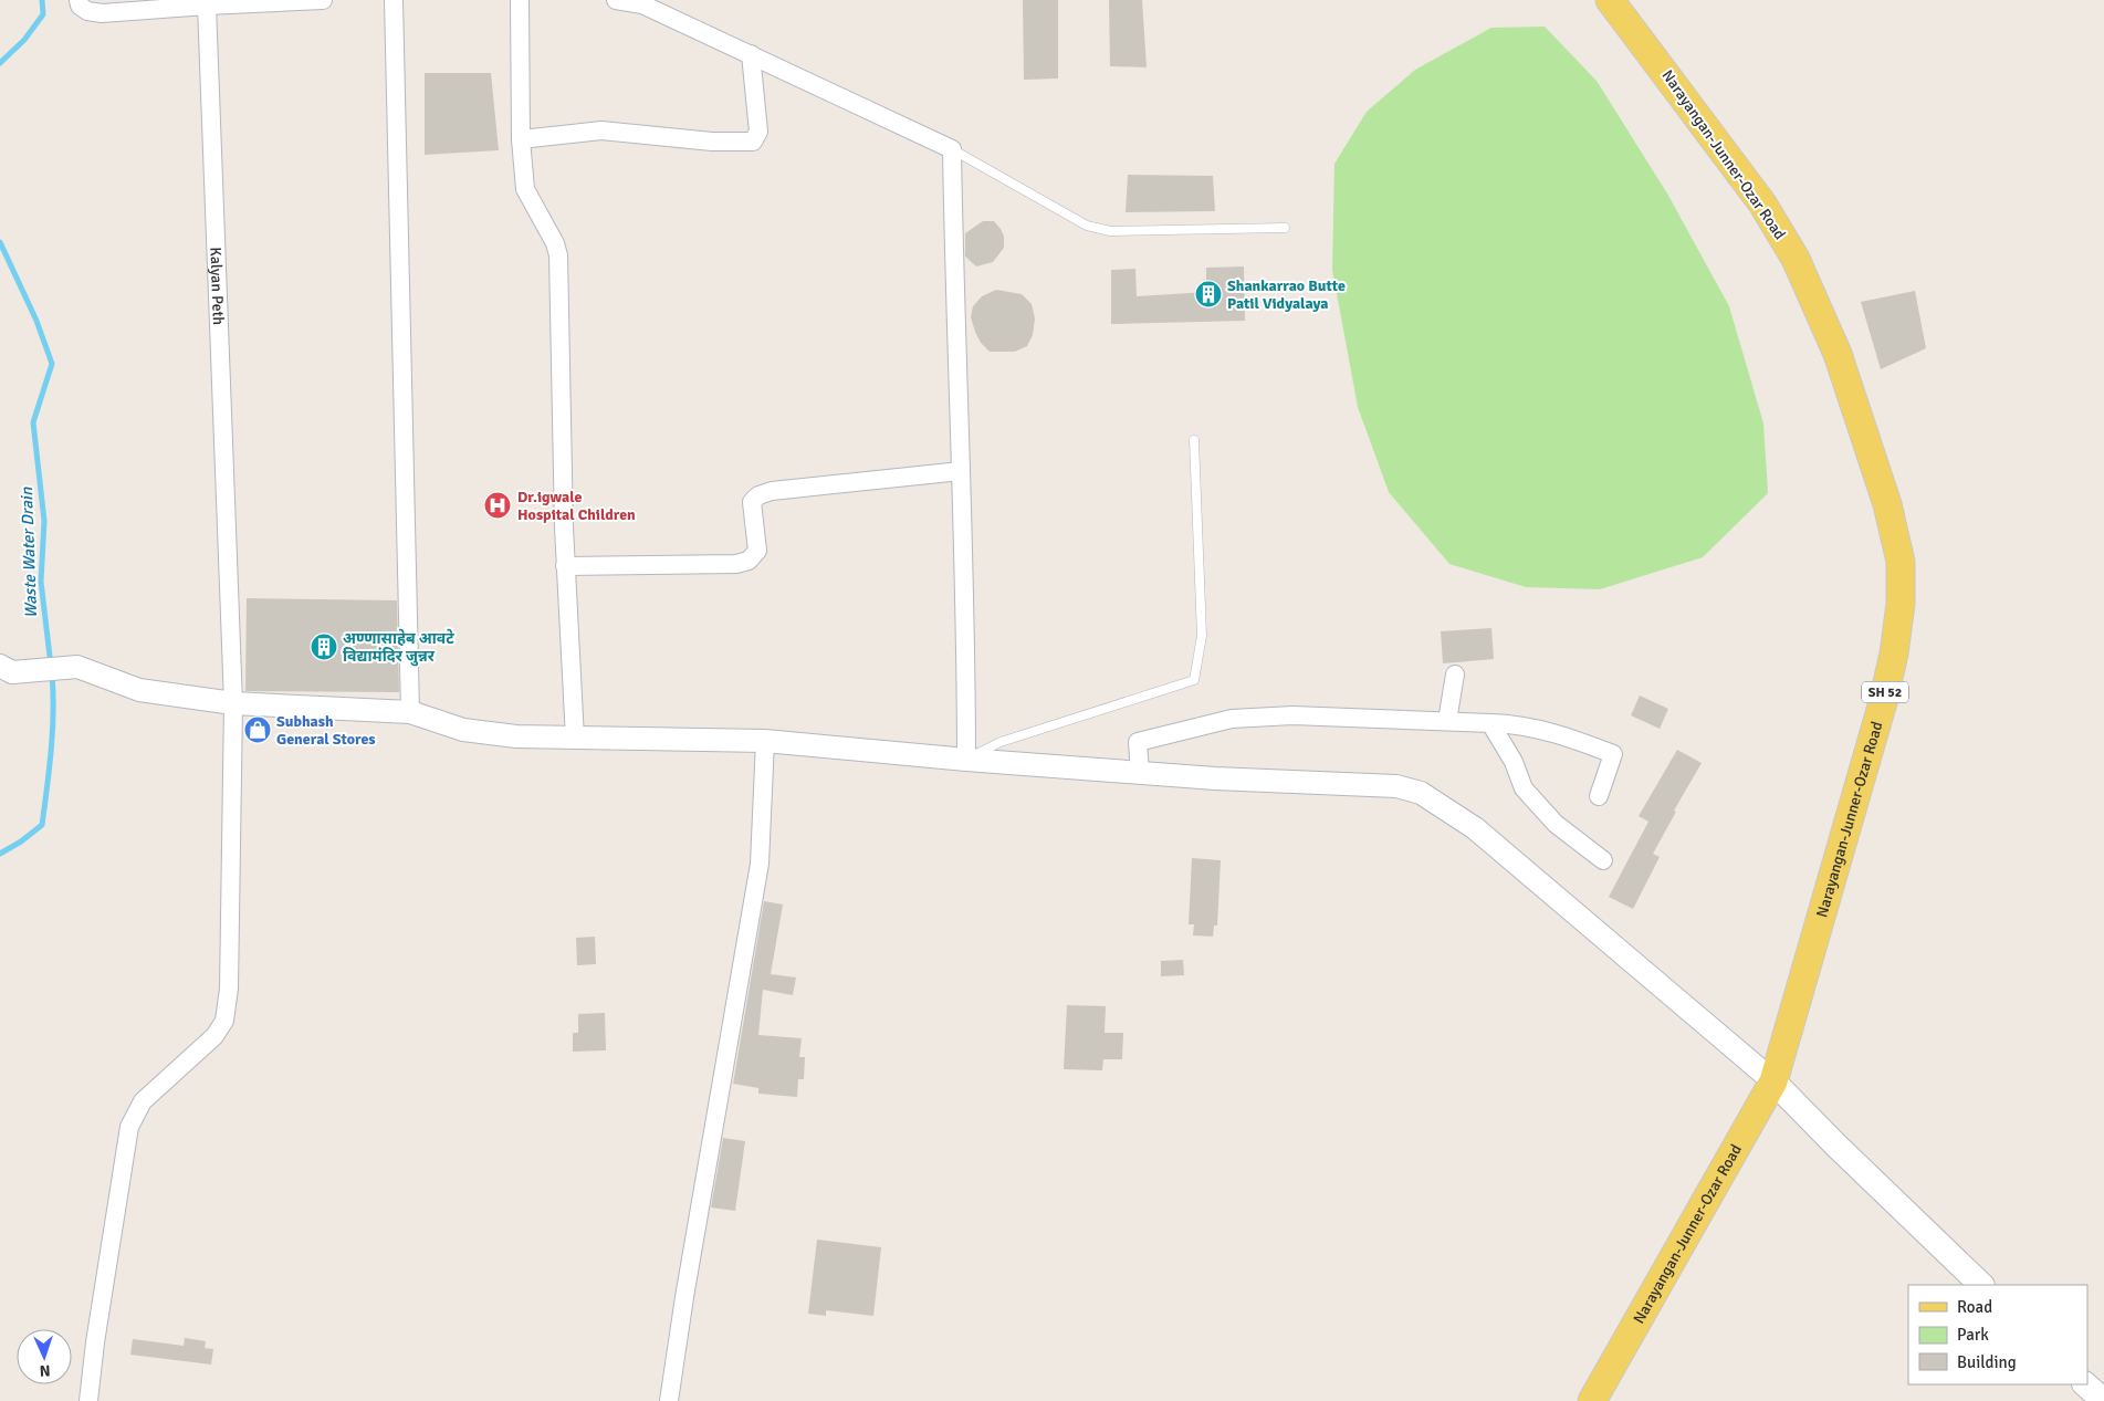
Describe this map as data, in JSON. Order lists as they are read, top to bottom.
{
  "streets": {
    "main road": ["Narayangan-Junner-Ozar Road", "SH 52"],
    "street": ["Kalyan Peth"]
  },
  "water": ["Waste Water Drain"],
  "places": {
    "building": ["Shankarrao Butte Patil Vidyalaya", "अण्णासाहेब आवटे विद्यामंदिर जुन्नर"],
    "hospital": ["Dr.igwale Hospital Children"],
    "shop": ["Subhash General Stores"]
  },
  "legend": ["Road", "Park", "Building"],
  "north": "bottom"
}
